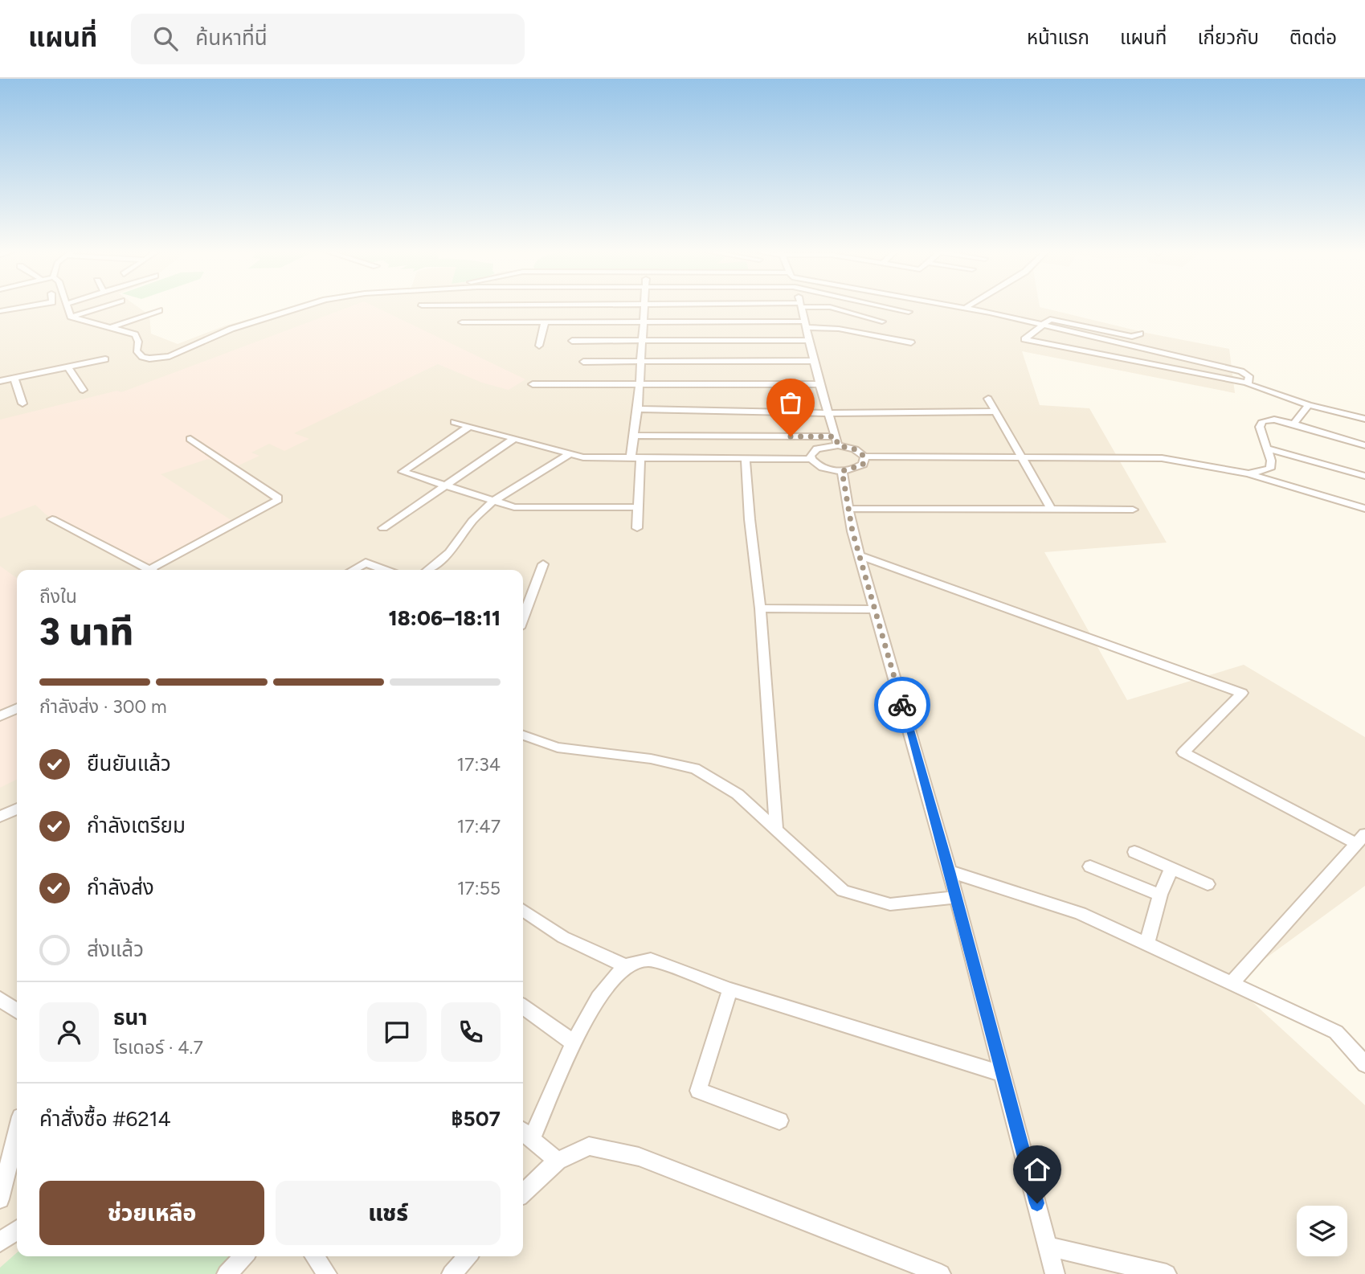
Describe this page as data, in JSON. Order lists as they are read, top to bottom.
{
  "page": {
    "header": "แผนที่",
    "search": "ค้นหาที่นี่",
    "nav": [
      "หน้าแรก",
      "แผนที่",
      "เกี่ยวกับ",
      "ติดต่อ"
    ],
    "heading": ["3 นาที", "ถึงใน", "18:06–18:11"],
    "panel": [
      "ธนา",
      "ไรเดอร์ · 4.7",
      "คำสั่งซื้อ #6214",
      "฿507"
    ],
    "bar": "กำลังส่ง · 300 m",
    "list": [
      ["ยืนยันแล้ว", "17:34"],
      ["กำลังเตรียม", "17:47"],
      ["กำลังส่ง", "17:55"],
      "ส่งแล้ว"
    ],
    "buttons": ["ช่วยเหลือ", "แชร์"]
  }
}
